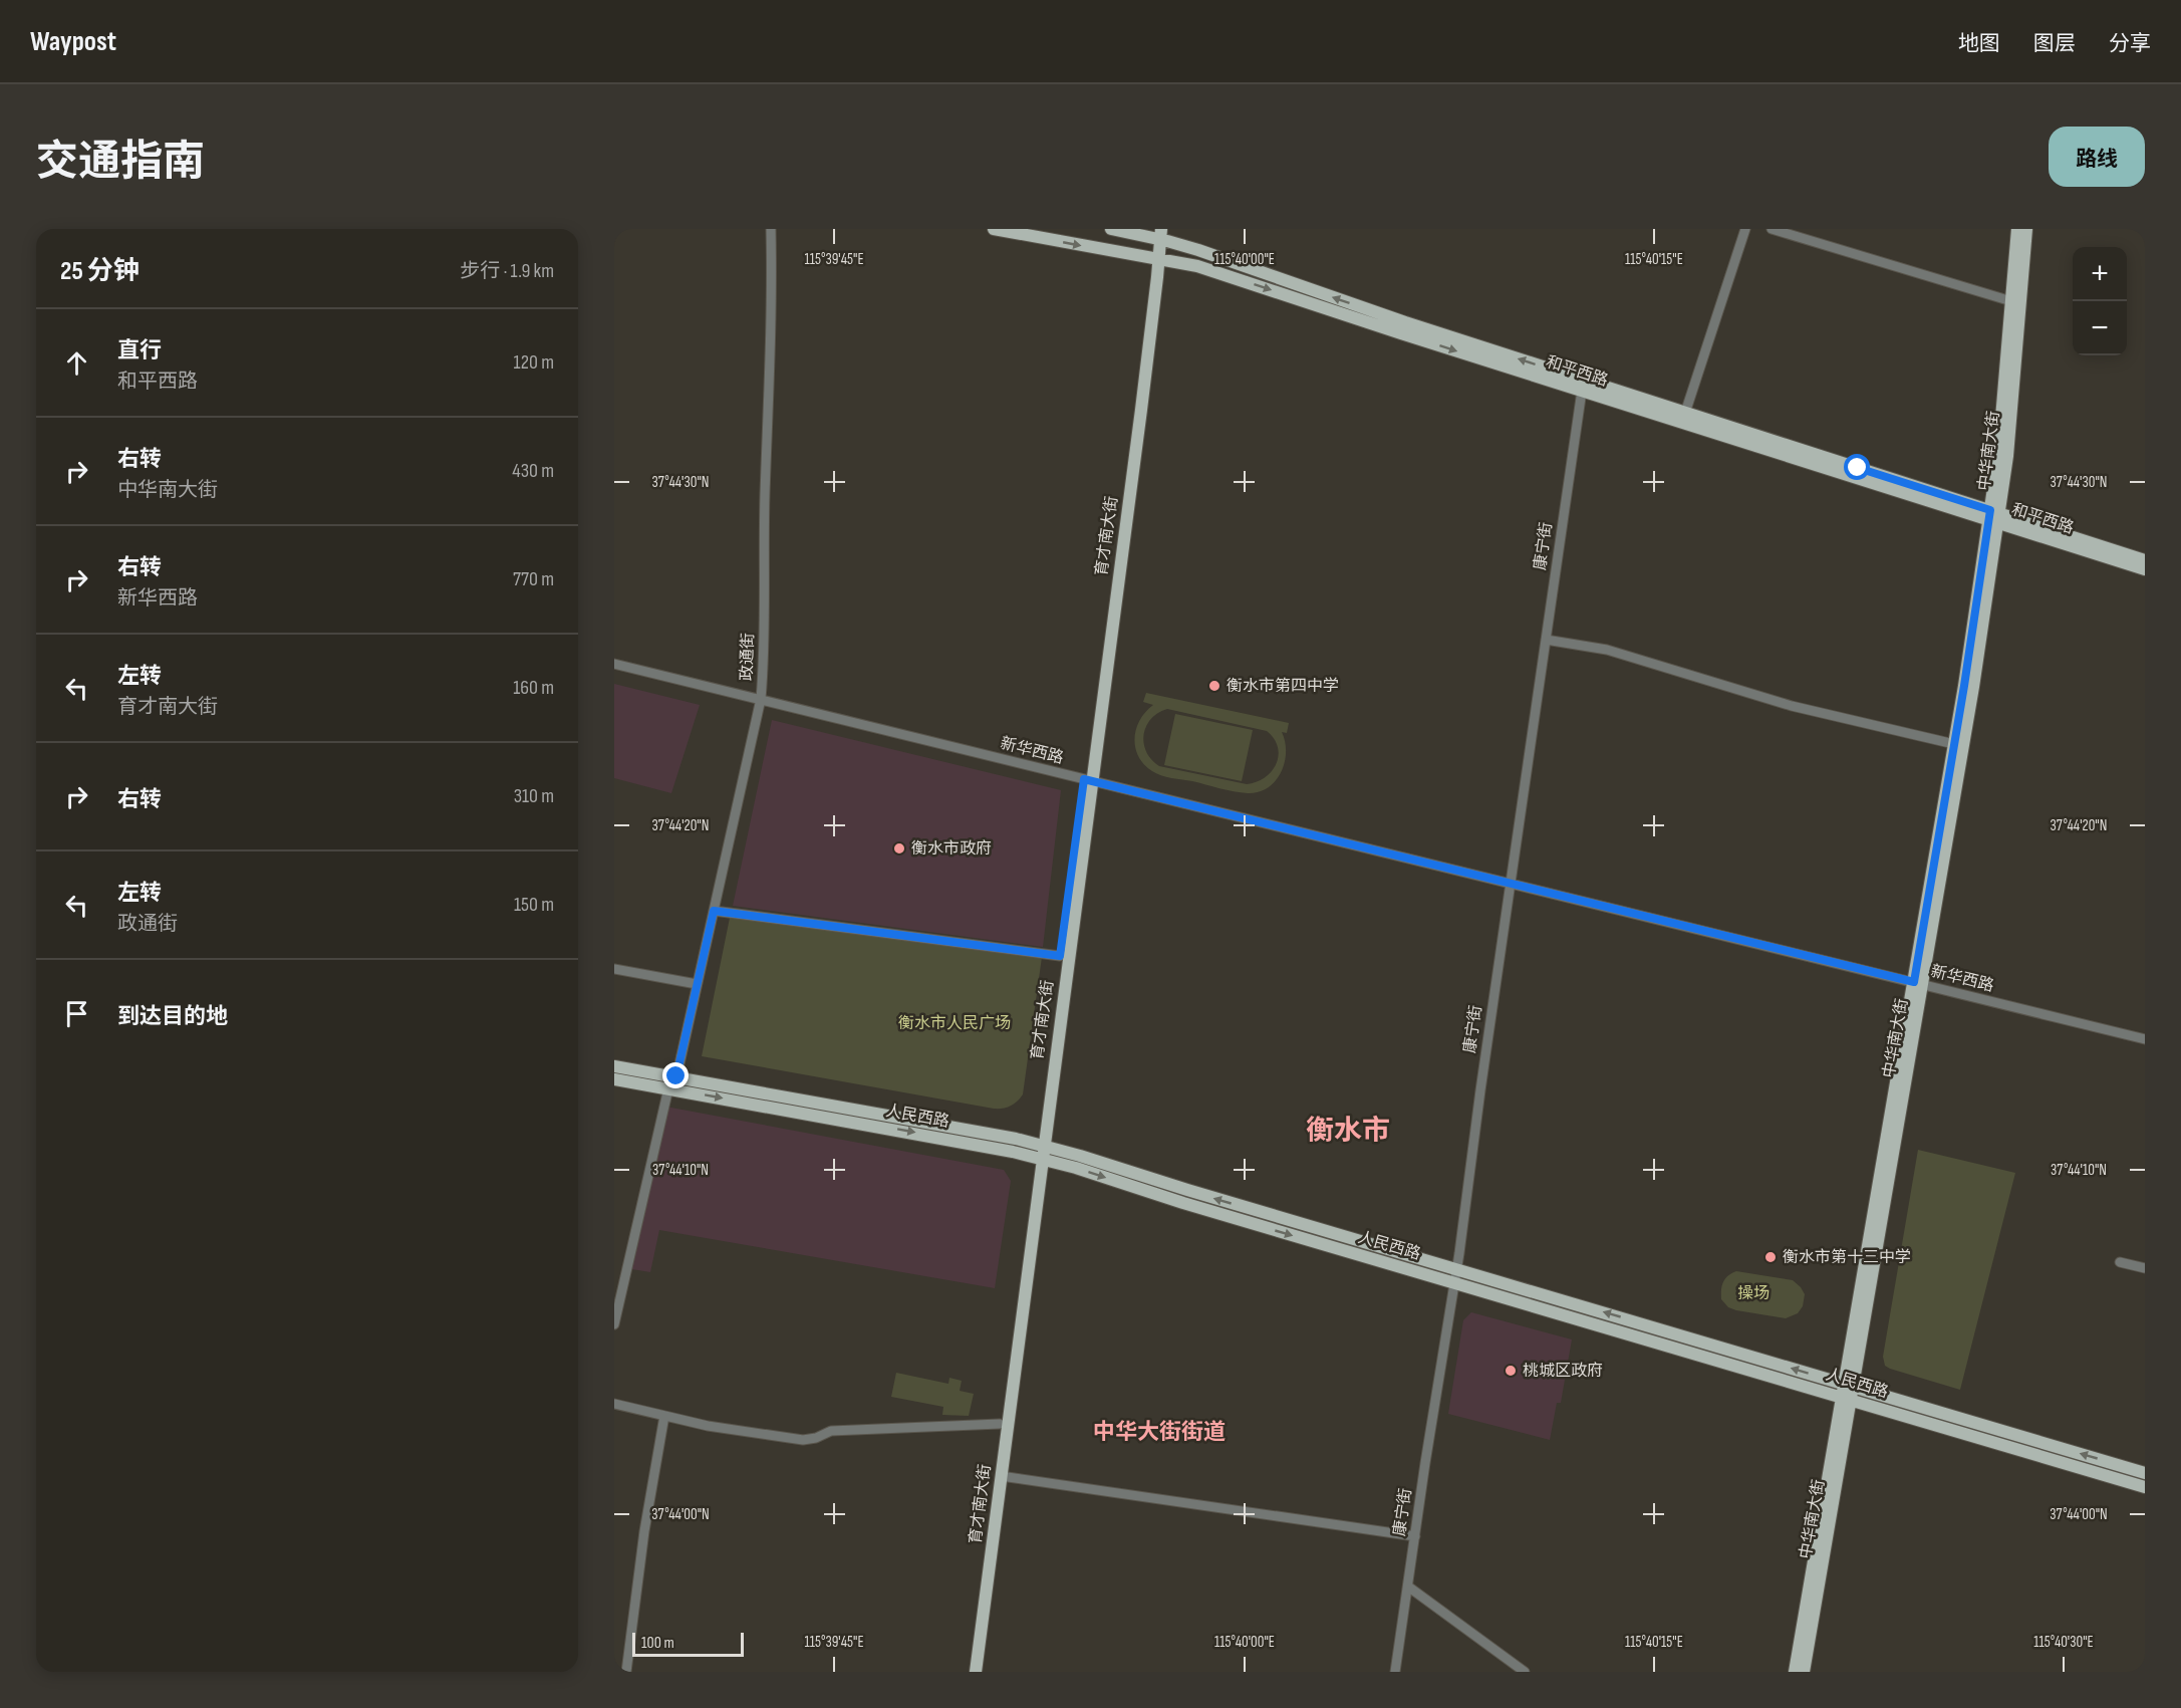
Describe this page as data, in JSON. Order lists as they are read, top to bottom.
{
  "streets": {
    "main road": [
      "和平西路",
      "中华南大街",
      "育才南大街",
      "人民西路"
    ],
    "street": ["康宁街", "政通街", "新华西路"]
  },
  "crossings": [
    ["和平西路", "中华南大街"],
    ["和平西路", "育才南大街"],
    ["和平西路", "康宁街"],
    ["中华南大街", "新华西路"],
    ["中华南大街", "人民西路"],
    ["育才南大街", "新华西路"],
    ["育才南大街", "人民西路"],
    ["康宁街", "新华西路"],
    ["康宁街", "人民西路"],
    ["政通街", "新华西路"],
    ["政通街", "人民西路"]
  ],
  "districts": ["衡水市", "中华大街街道"],
  "parks": ["衡水市人民广场", "操场"],
  "places": [
    "衡水市第四中学",
    "衡水市政府",
    "衡水市第十三中学",
    "桃城区政府"
  ],
  "scale_bar": "100 m",
  "page": {
    "header": "Waypost",
    "nav": ["地图", "图层", "分享"],
    "title": "交通指南",
    "buttons": "路线",
    "heading": ["25 分钟", "步行 · 1.9 km"],
    "map_buttons": ["+", "−"],
    "list": [
      ["直行", "和平西路", "120 m"],
      ["右转", "中华南大街", "430 m"],
      ["右转", "新华西路", "770 m"],
      ["左转", "育才南大街", "160 m"],
      ["右转", "310 m"],
      ["左转", "政通街", "150 m"],
      "到达目的地"
    ],
    "scale": "100 m"
  },
  "coordinates": [
    "115°39'45\"E",
    "115°40'00\"E",
    "115°40'15\"E",
    "37°44'30\"N",
    "37°44'20\"N",
    "37°44'10\"N",
    "37°44'00\"N",
    "115°40'30\"E"
  ]
}
